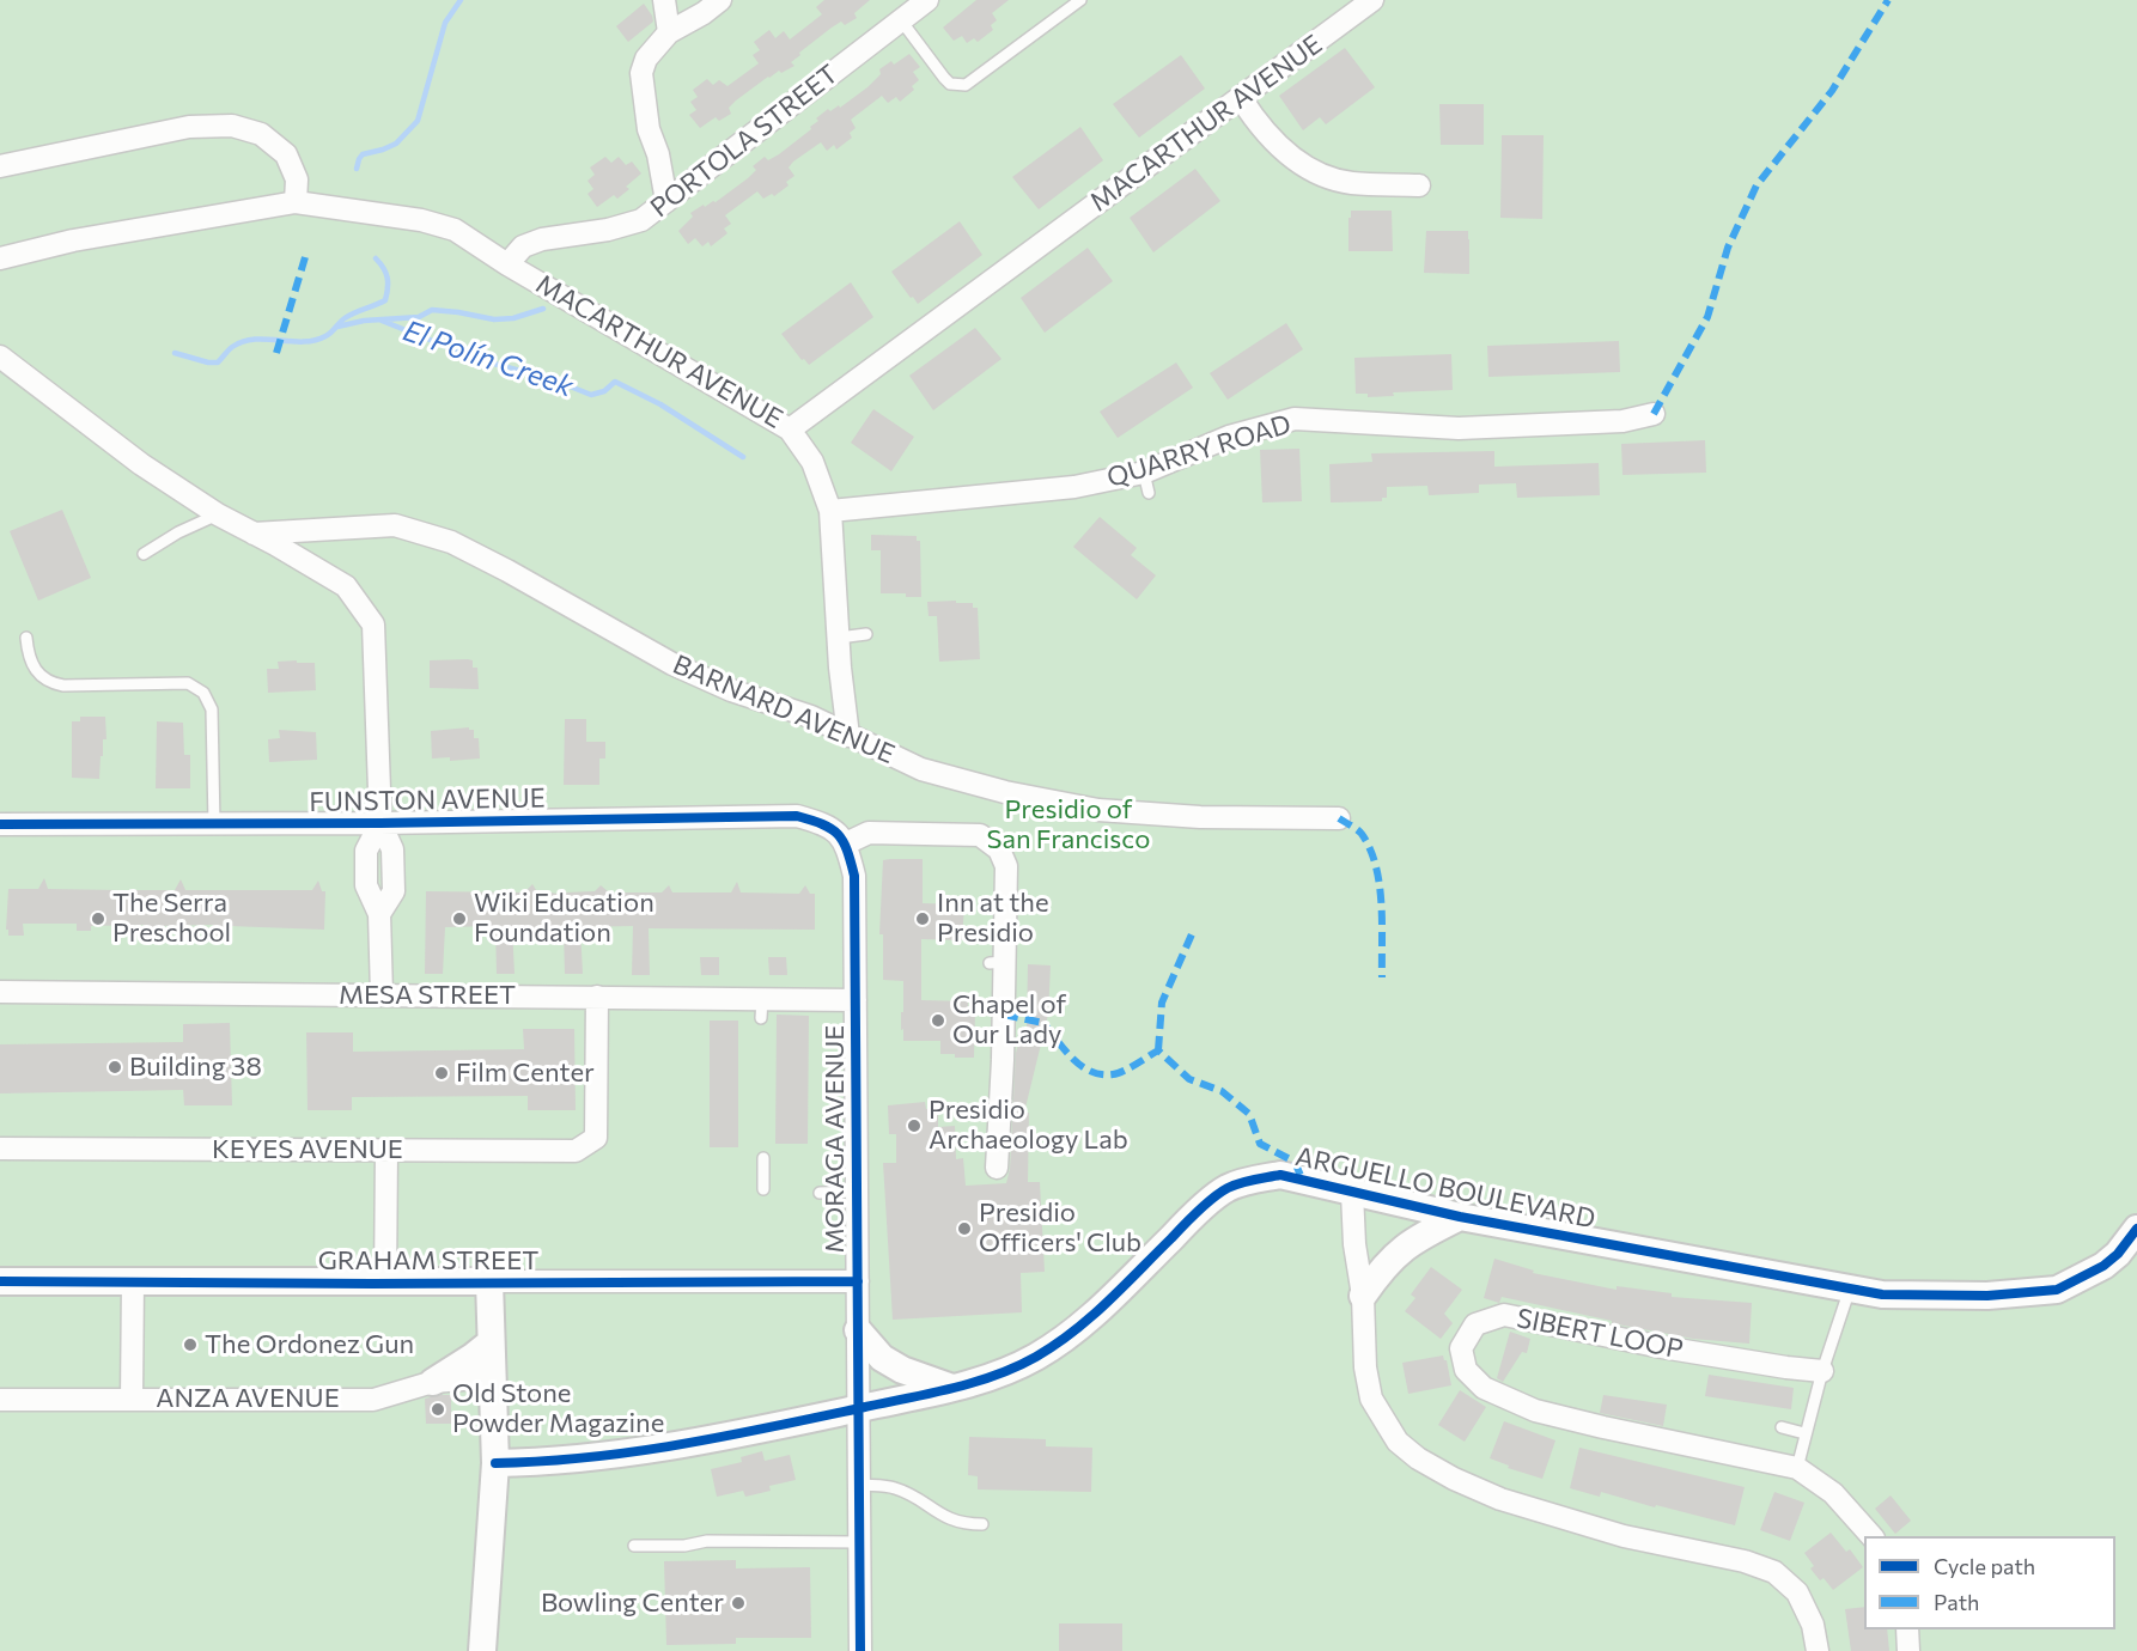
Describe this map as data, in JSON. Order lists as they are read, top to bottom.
{
  "streets": {
    "street": [
      "MACARTHUR AVENUE",
      "PORTOLA STREET",
      "QUARRY ROAD",
      "BARNARD AVENUE",
      "FUNSTON AVENUE",
      "MESA STREET",
      "MORAGA AVENUE",
      "KEYES AVENUE",
      "ARGUELLO BOULEVARD",
      "GRAHAM STREET",
      "SIBERT LOOP",
      "ANZA AVENUE"
    ]
  },
  "crossings": [
    ["MACARTHUR AVENUE", "PORTOLA STREET"],
    ["FUNSTON AVENUE", "MORAGA AVENUE"],
    ["MESA STREET", "MORAGA AVENUE"],
    ["MESA STREET", "KEYES AVENUE"],
    ["MORAGA AVENUE", "ARGUELLO BOULEVARD"],
    ["MORAGA AVENUE", "GRAHAM STREET"]
  ],
  "water": ["El Polín Creek"],
  "parks": ["Presidio of San Francisco"],
  "places": [
    "The Serra Preschool",
    "Wiki Education Foundation",
    "Inn at the Presidio",
    "Chapel of Our Lady",
    "Building 38",
    "Film Center",
    "Presidio Archaeology Lab",
    "Presidio Officers' Club",
    "The Ordonez Gun",
    "Old Stone Powder Magazine",
    "Bowling Center"
  ],
  "legend": ["Cycle path", "Path"]
}
